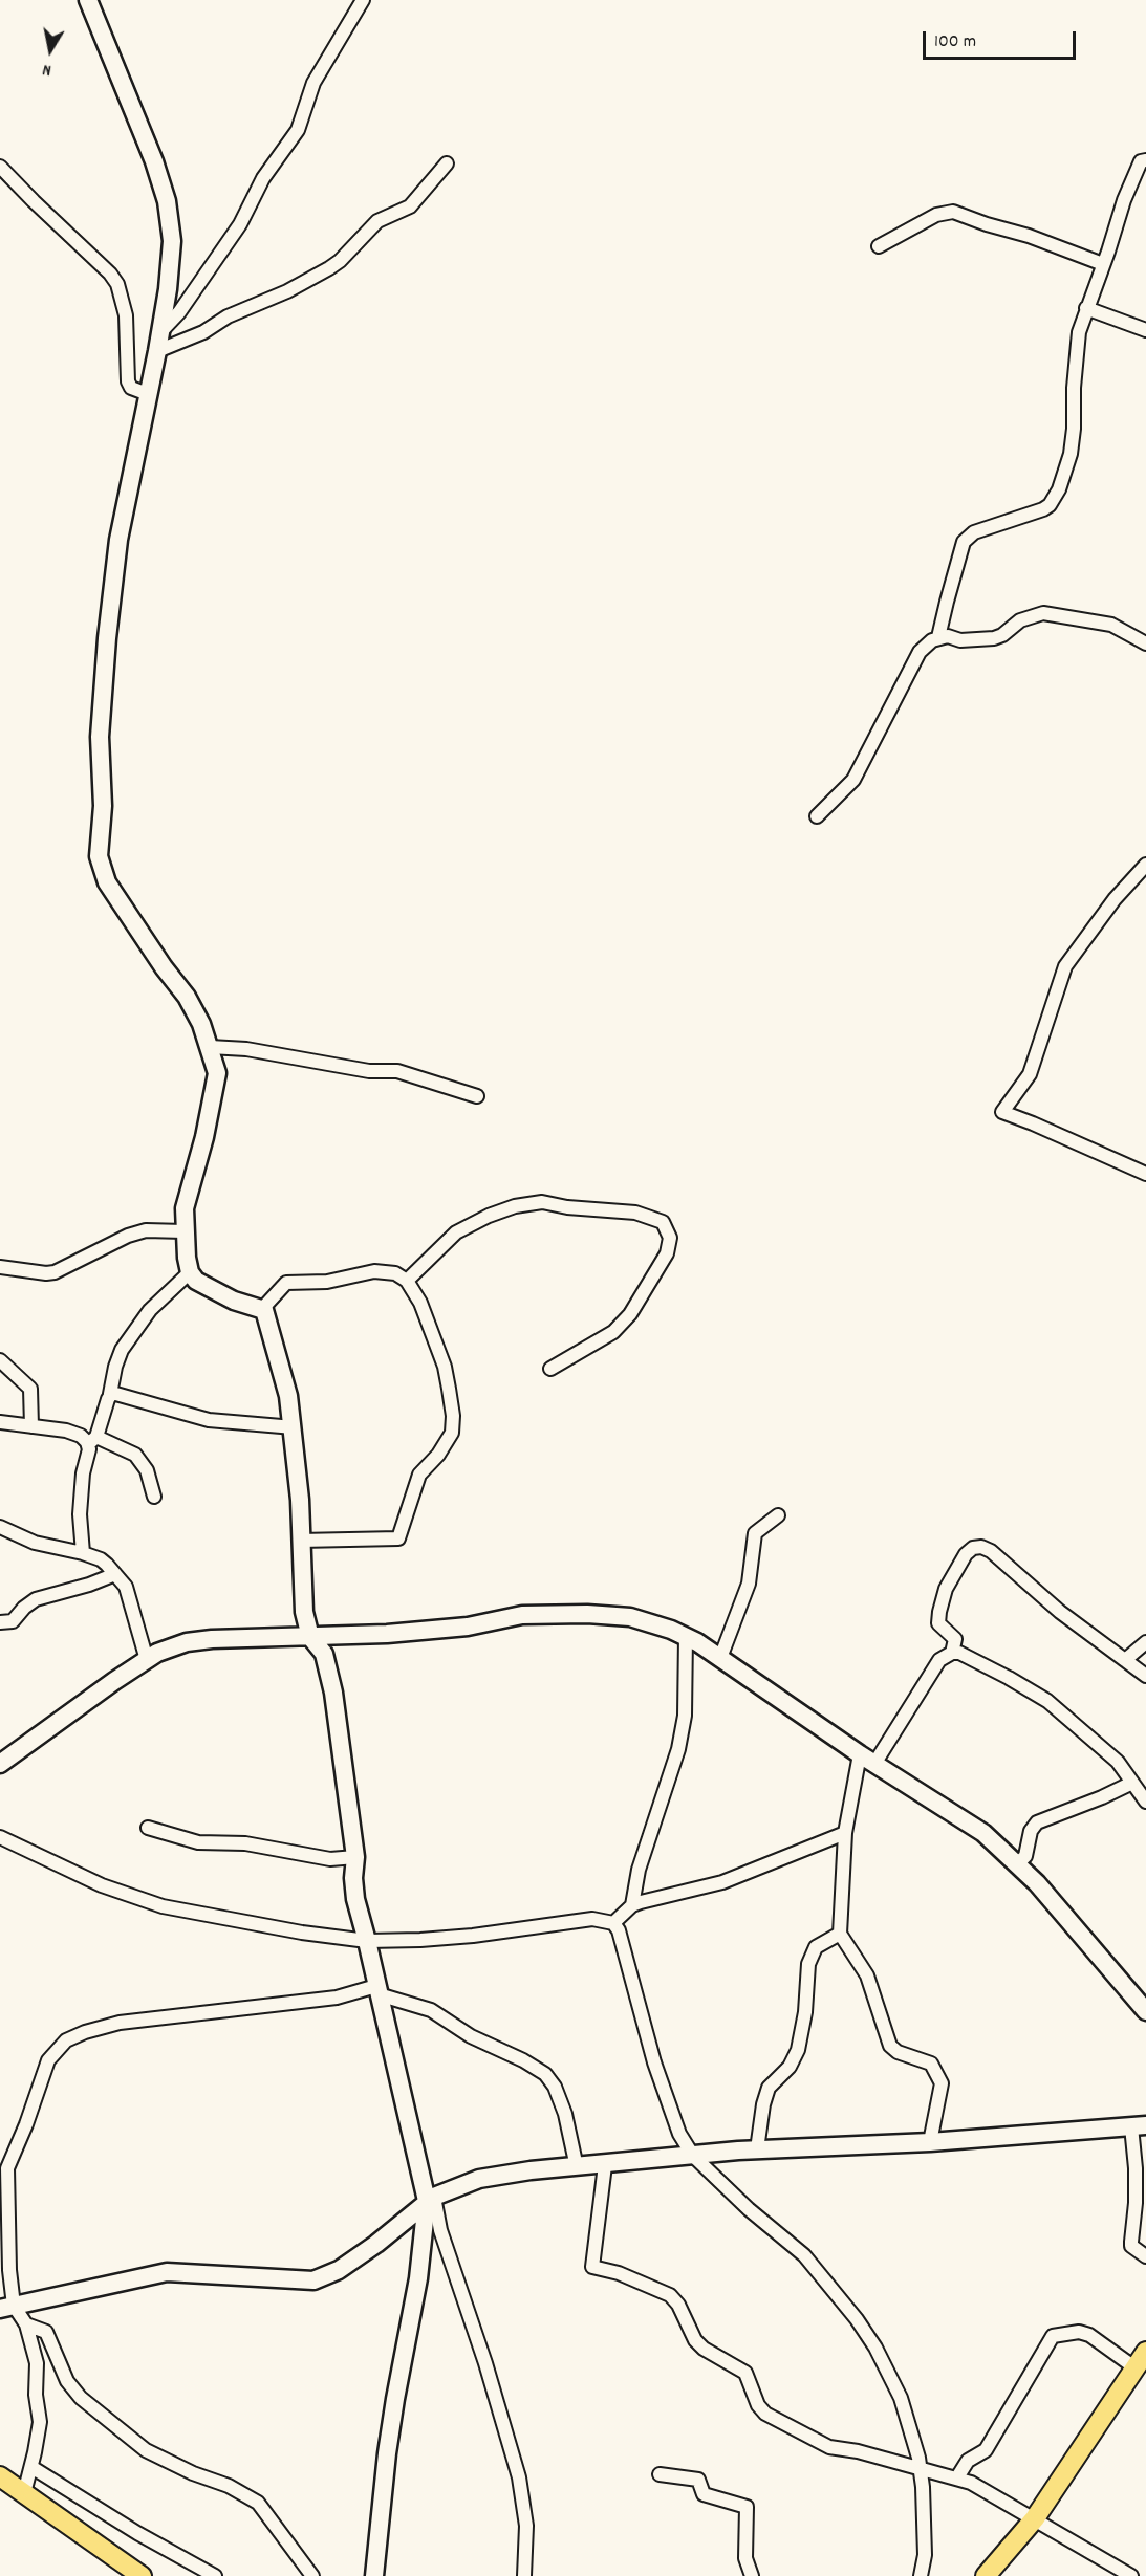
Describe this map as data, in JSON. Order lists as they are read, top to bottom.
{
  "scale_bar": "100 m",
  "north": "bottom"
}
